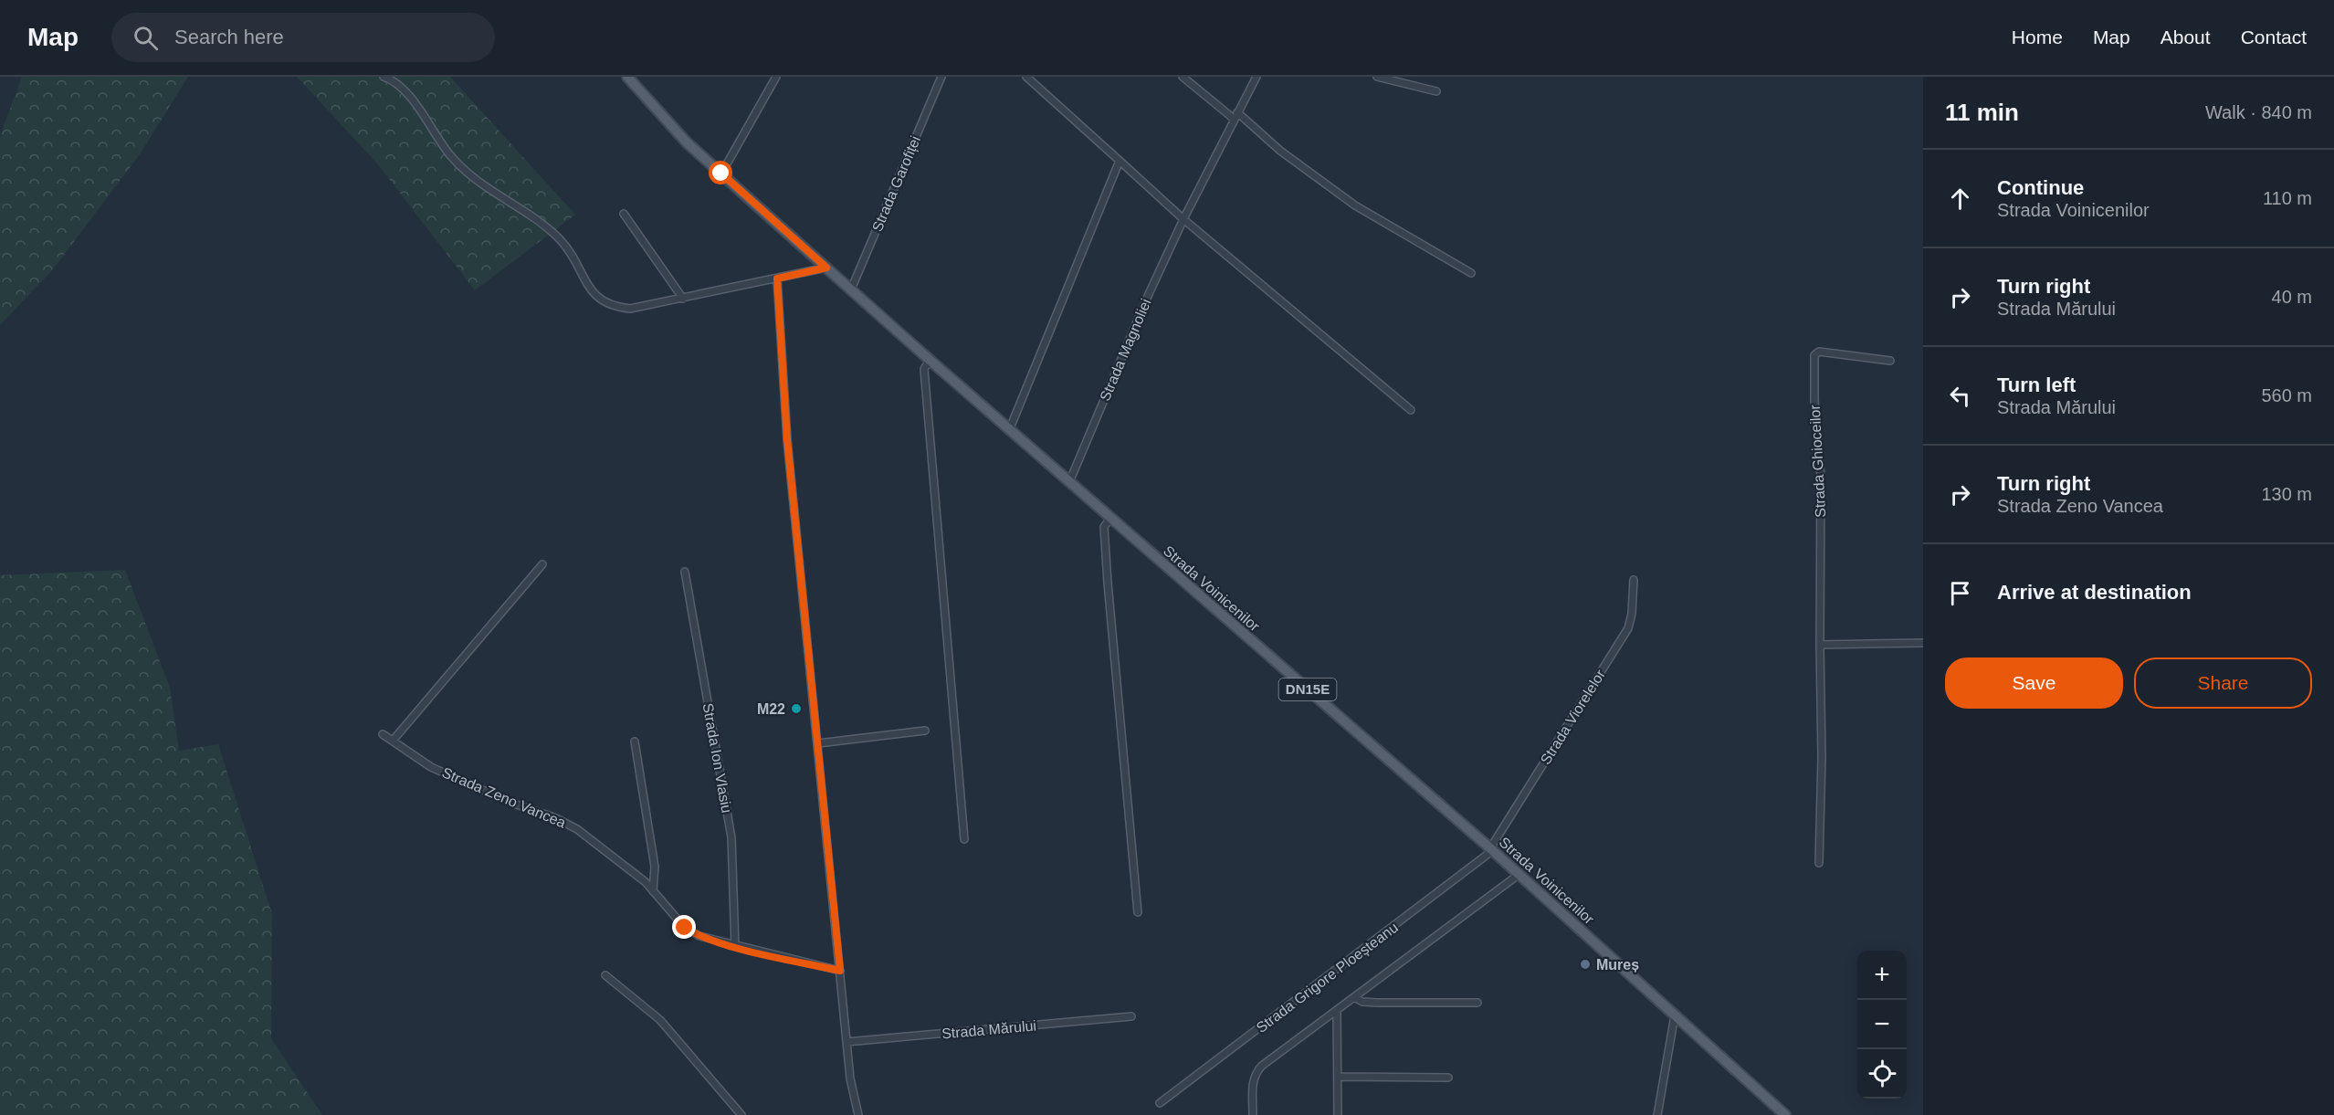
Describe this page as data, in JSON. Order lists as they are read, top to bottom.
{
  "streets": {
    "main road": ["Strada Voinicenilor", "DN15E"],
    "street": [
      "Strada Garofiței",
      "Strada Magnoliei",
      "Strada Ghioceilor",
      "Strada Viorelelor",
      "Strada Ion Vlasiu",
      "Strada Zeno Vancea",
      "Strada Grigore Ploeșteanu",
      "Strada Mărului"
    ]
  },
  "crossings": [
    ["Strada Garofiței", "Strada Voinicenilor"],
    ["Strada Magnoliei", "Strada Voinicenilor"],
    ["Strada Voinicenilor", "Strada Viorelelor"],
    ["Strada Voinicenilor", "Strada Grigore Ploeșteanu"],
    ["Strada Viorelelor", "Strada Grigore Ploeșteanu"],
    ["Strada Ion Vlasiu", "Strada Zeno Vancea"]
  ],
  "places": ["M22", "Mureș"],
  "page": {
    "header": "Map",
    "search": "Search here",
    "nav": [
      "Home",
      "Map",
      "About",
      "Contact"
    ],
    "heading": ["11 min", "Walk · 840 m"],
    "list": [
      ["Continue", "Strada Voinicenilor", "110 m"],
      ["Turn right", "Strada Mărului", "40 m"],
      ["Turn left", "Strada Mărului", "560 m"],
      ["Turn right", "Strada Zeno Vancea", "130 m"],
      "Arrive at destination"
    ],
    "buttons": ["Save", "Share"],
    "map_buttons": ["+", "−"]
  }
}
